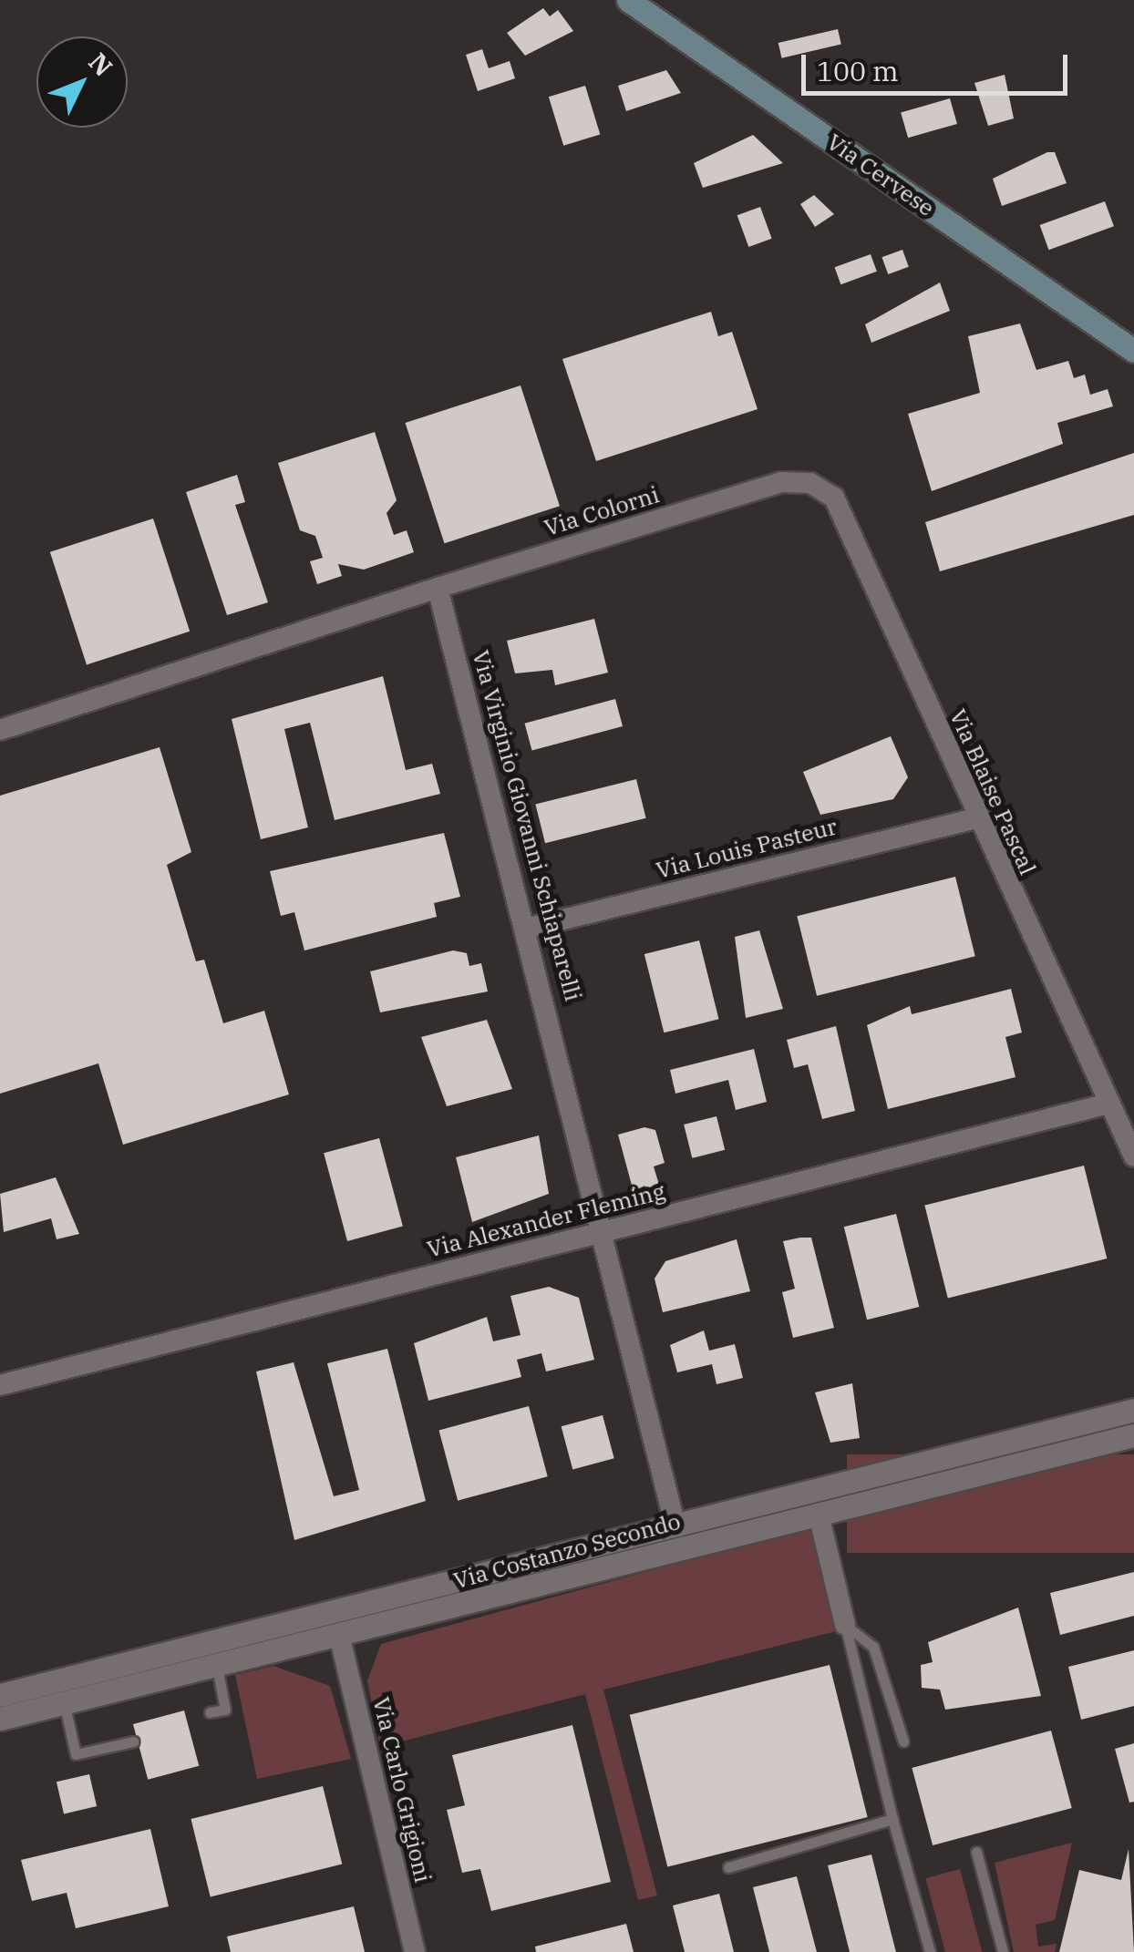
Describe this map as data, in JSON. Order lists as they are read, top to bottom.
{
  "streets": {
    "main road": ["Via Cervese"],
    "street": [
      "Via Colorni",
      "Via Blaise Pascal",
      "Via Virginio Giovanni Schiaparelli",
      "Via Louis Pasteur",
      "Via Alexander Fleming",
      "Via Costanzo Secondo",
      "Via Carlo Grigioni"
    ]
  },
  "crossings": [
    ["Via Colorni", "Via Blaise Pascal"],
    ["Via Colorni", "Via Virginio Giovanni Schiaparelli"],
    ["Via Blaise Pascal", "Via Louis Pasteur"],
    ["Via Blaise Pascal", "Via Alexander Fleming"],
    ["Via Virginio Giovanni Schiaparelli", "Via Louis Pasteur"],
    ["Via Virginio Giovanni Schiaparelli", "Via Alexander Fleming"],
    ["Via Virginio Giovanni Schiaparelli", "Via Costanzo Secondo"],
    ["Via Costanzo Secondo", "Via Carlo Grigioni"]
  ],
  "scale_bar": "100 m",
  "north": "top right"
}
